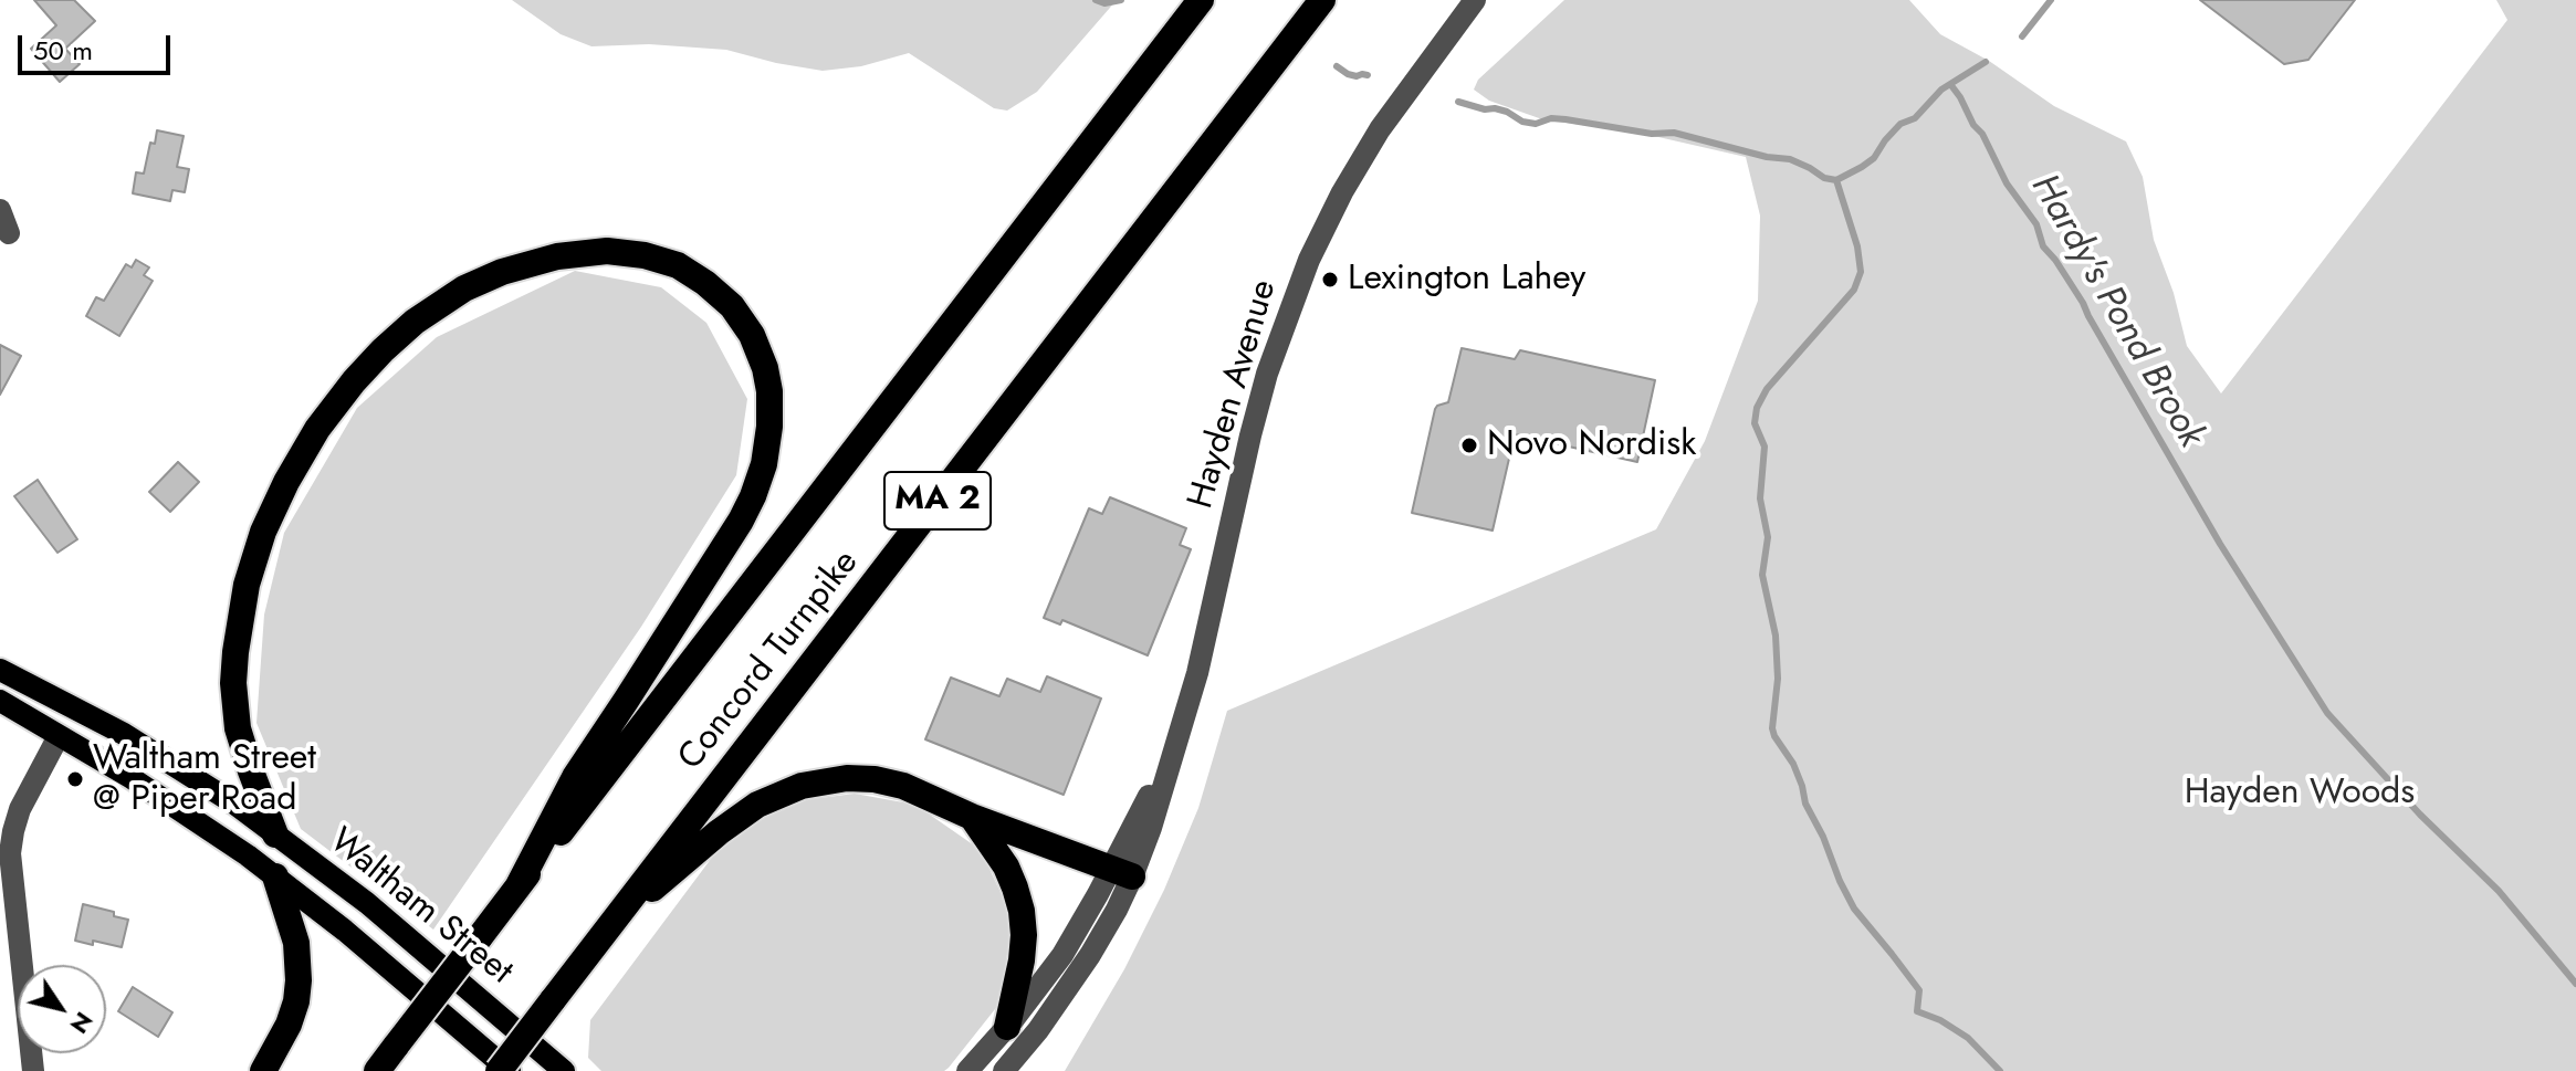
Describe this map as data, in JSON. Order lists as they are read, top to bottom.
{
  "streets": {
    "highway": ["MA 2", "Concord Turnpike"],
    "main road": ["Waltham Street"],
    "street": ["Hayden Avenue"]
  },
  "water": ["Hardy's Pond Brook"],
  "parks": ["Hayden Woods"],
  "places": ["Lexington Lahey", "Novo Nordisk", "Waltham Street @ Piper Road"],
  "scale_bar": "50 m",
  "north": "bottom right"
}
